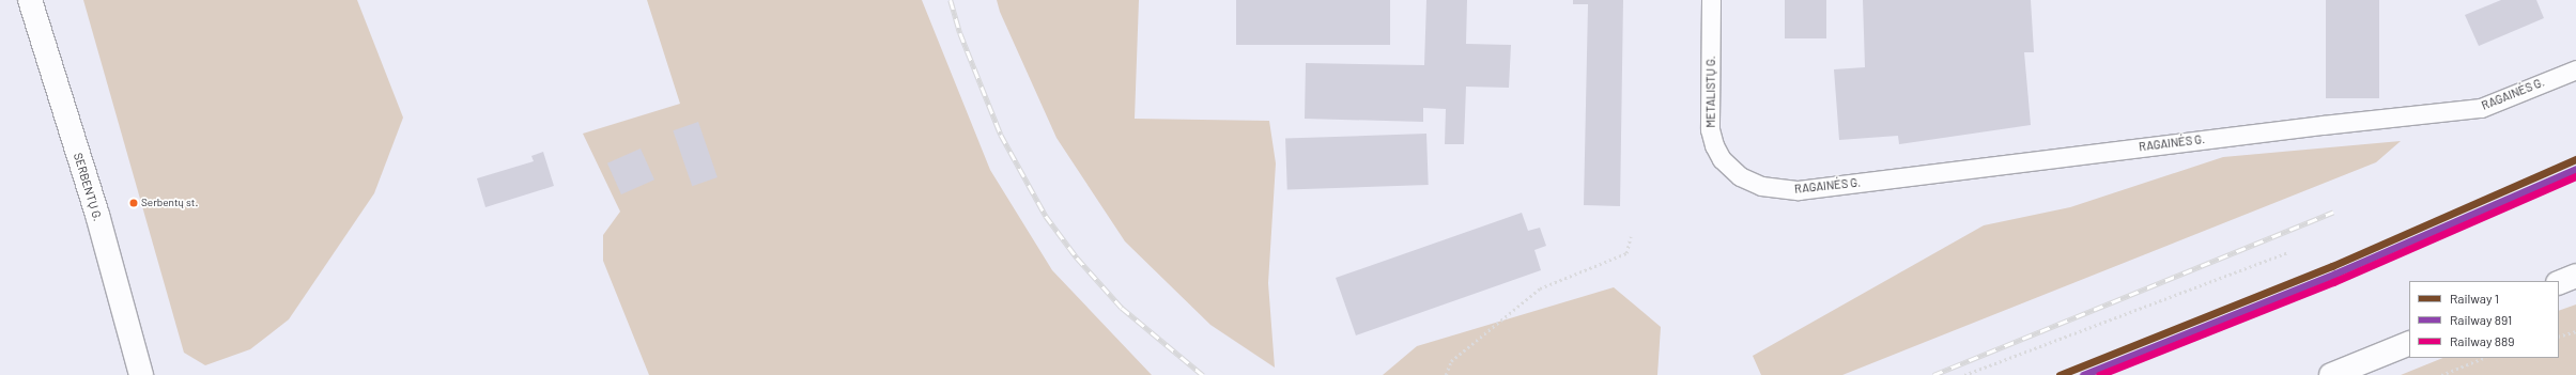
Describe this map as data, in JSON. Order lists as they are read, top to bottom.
{
  "streets": {
    "main road": ["SERBENTŲ G."],
    "street": ["METALISTŲ G.", "RAGAINĖS G."]
  },
  "crossings": [
    ["METALISTŲ G.", "RAGAINĖS G."]
  ],
  "places": ["Serbentų st."],
  "lines": ["rail line 1", "rail line 891", "rail line 889"],
  "legend": ["Railway 1", "Railway 891", "Railway 889"]
}
